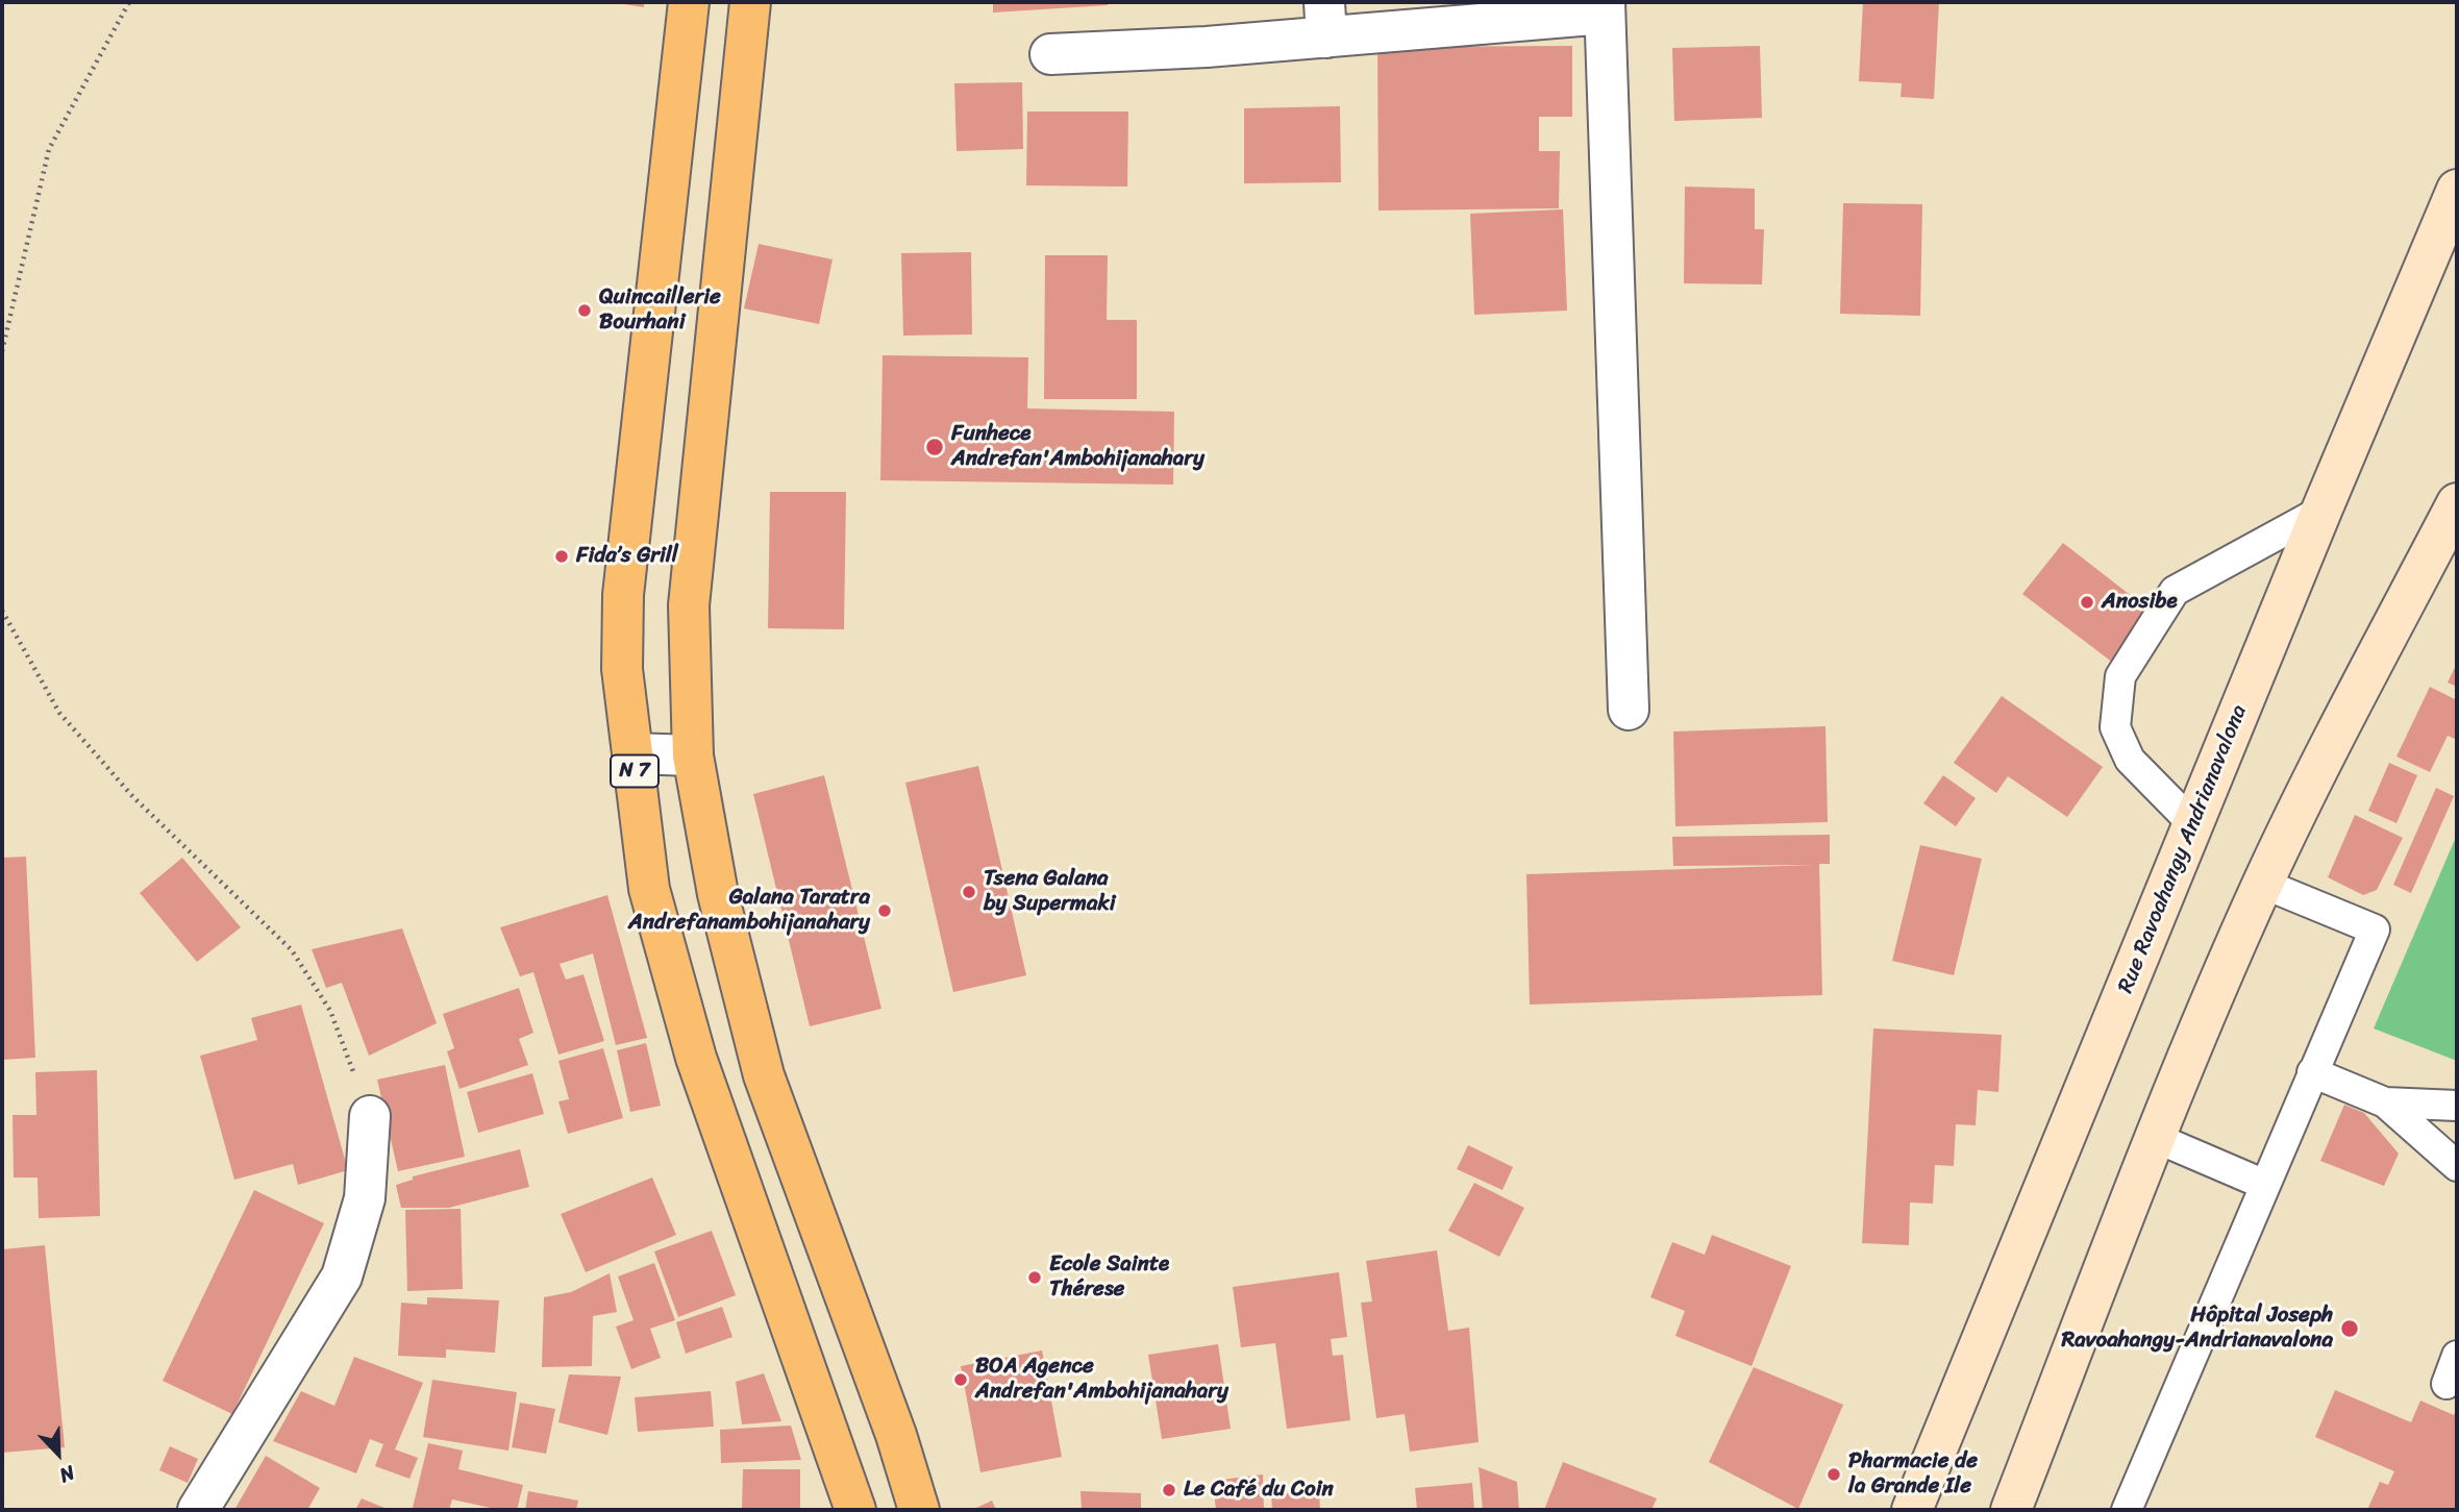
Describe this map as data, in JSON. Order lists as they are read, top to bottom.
{
  "streets": {
    "main road": ["N 7", "Rue Ravoahangy Andrianavalona"]
  },
  "places": [
    "Quincaillerie Bourhani",
    "Funhece Andrefan'Ambohijanahary",
    "Fida’s Grill",
    "Anosibe",
    "Tsena Galana by Supermaki",
    "Galana Taratra Andrefanambohijanahary",
    "Ecole Sainte Thérese",
    "Hôpital Joseph Ravoahangy-Andrianavalona",
    "BOA Agence Andrefan'Ambohijanahary",
    "Pharmacie de la Grande Ile",
    "Le Café du Coin"
  ],
  "north": "bottom right"
}
